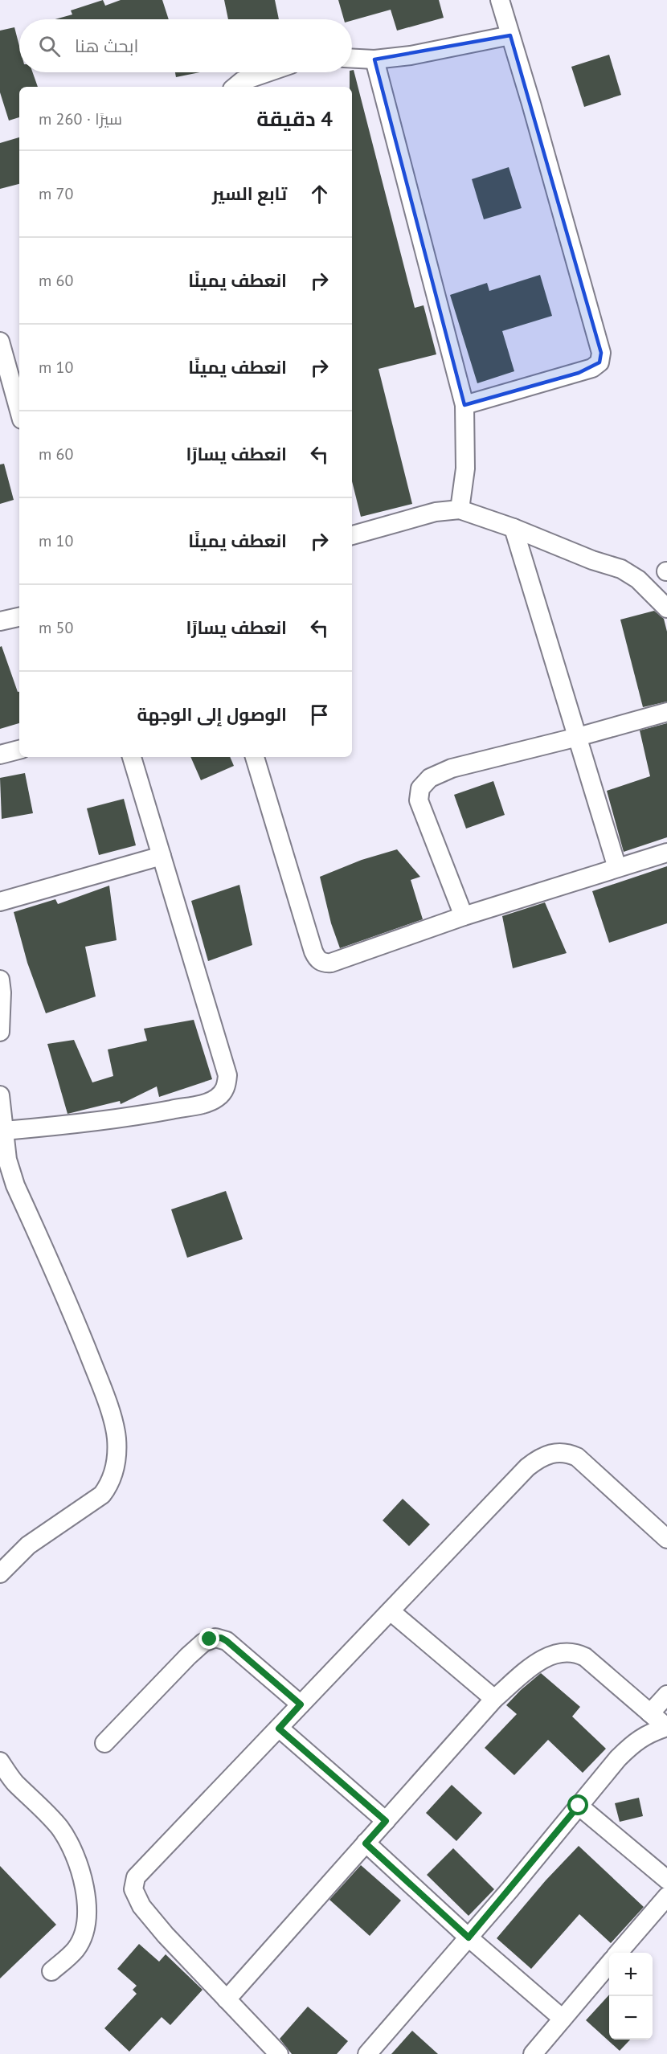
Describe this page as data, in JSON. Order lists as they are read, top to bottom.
{
  "page": {
    "search": "ابحث هنا",
    "heading": ["4 دقيقة", "سيرًا · 260 m"],
    "list": [
      ["تابع السير", "70 m"],
      ["انعطف يمينًا", "60 m"],
      ["انعطف يمينًا", "10 m"],
      ["انعطف يسارًا", "60 m"],
      ["انعطف يمينًا", "10 m"],
      ["انعطف يسارًا", "50 m"],
      "الوصول إلى الوجهة"
    ],
    "map_buttons": ["+", "−"]
  }
}
